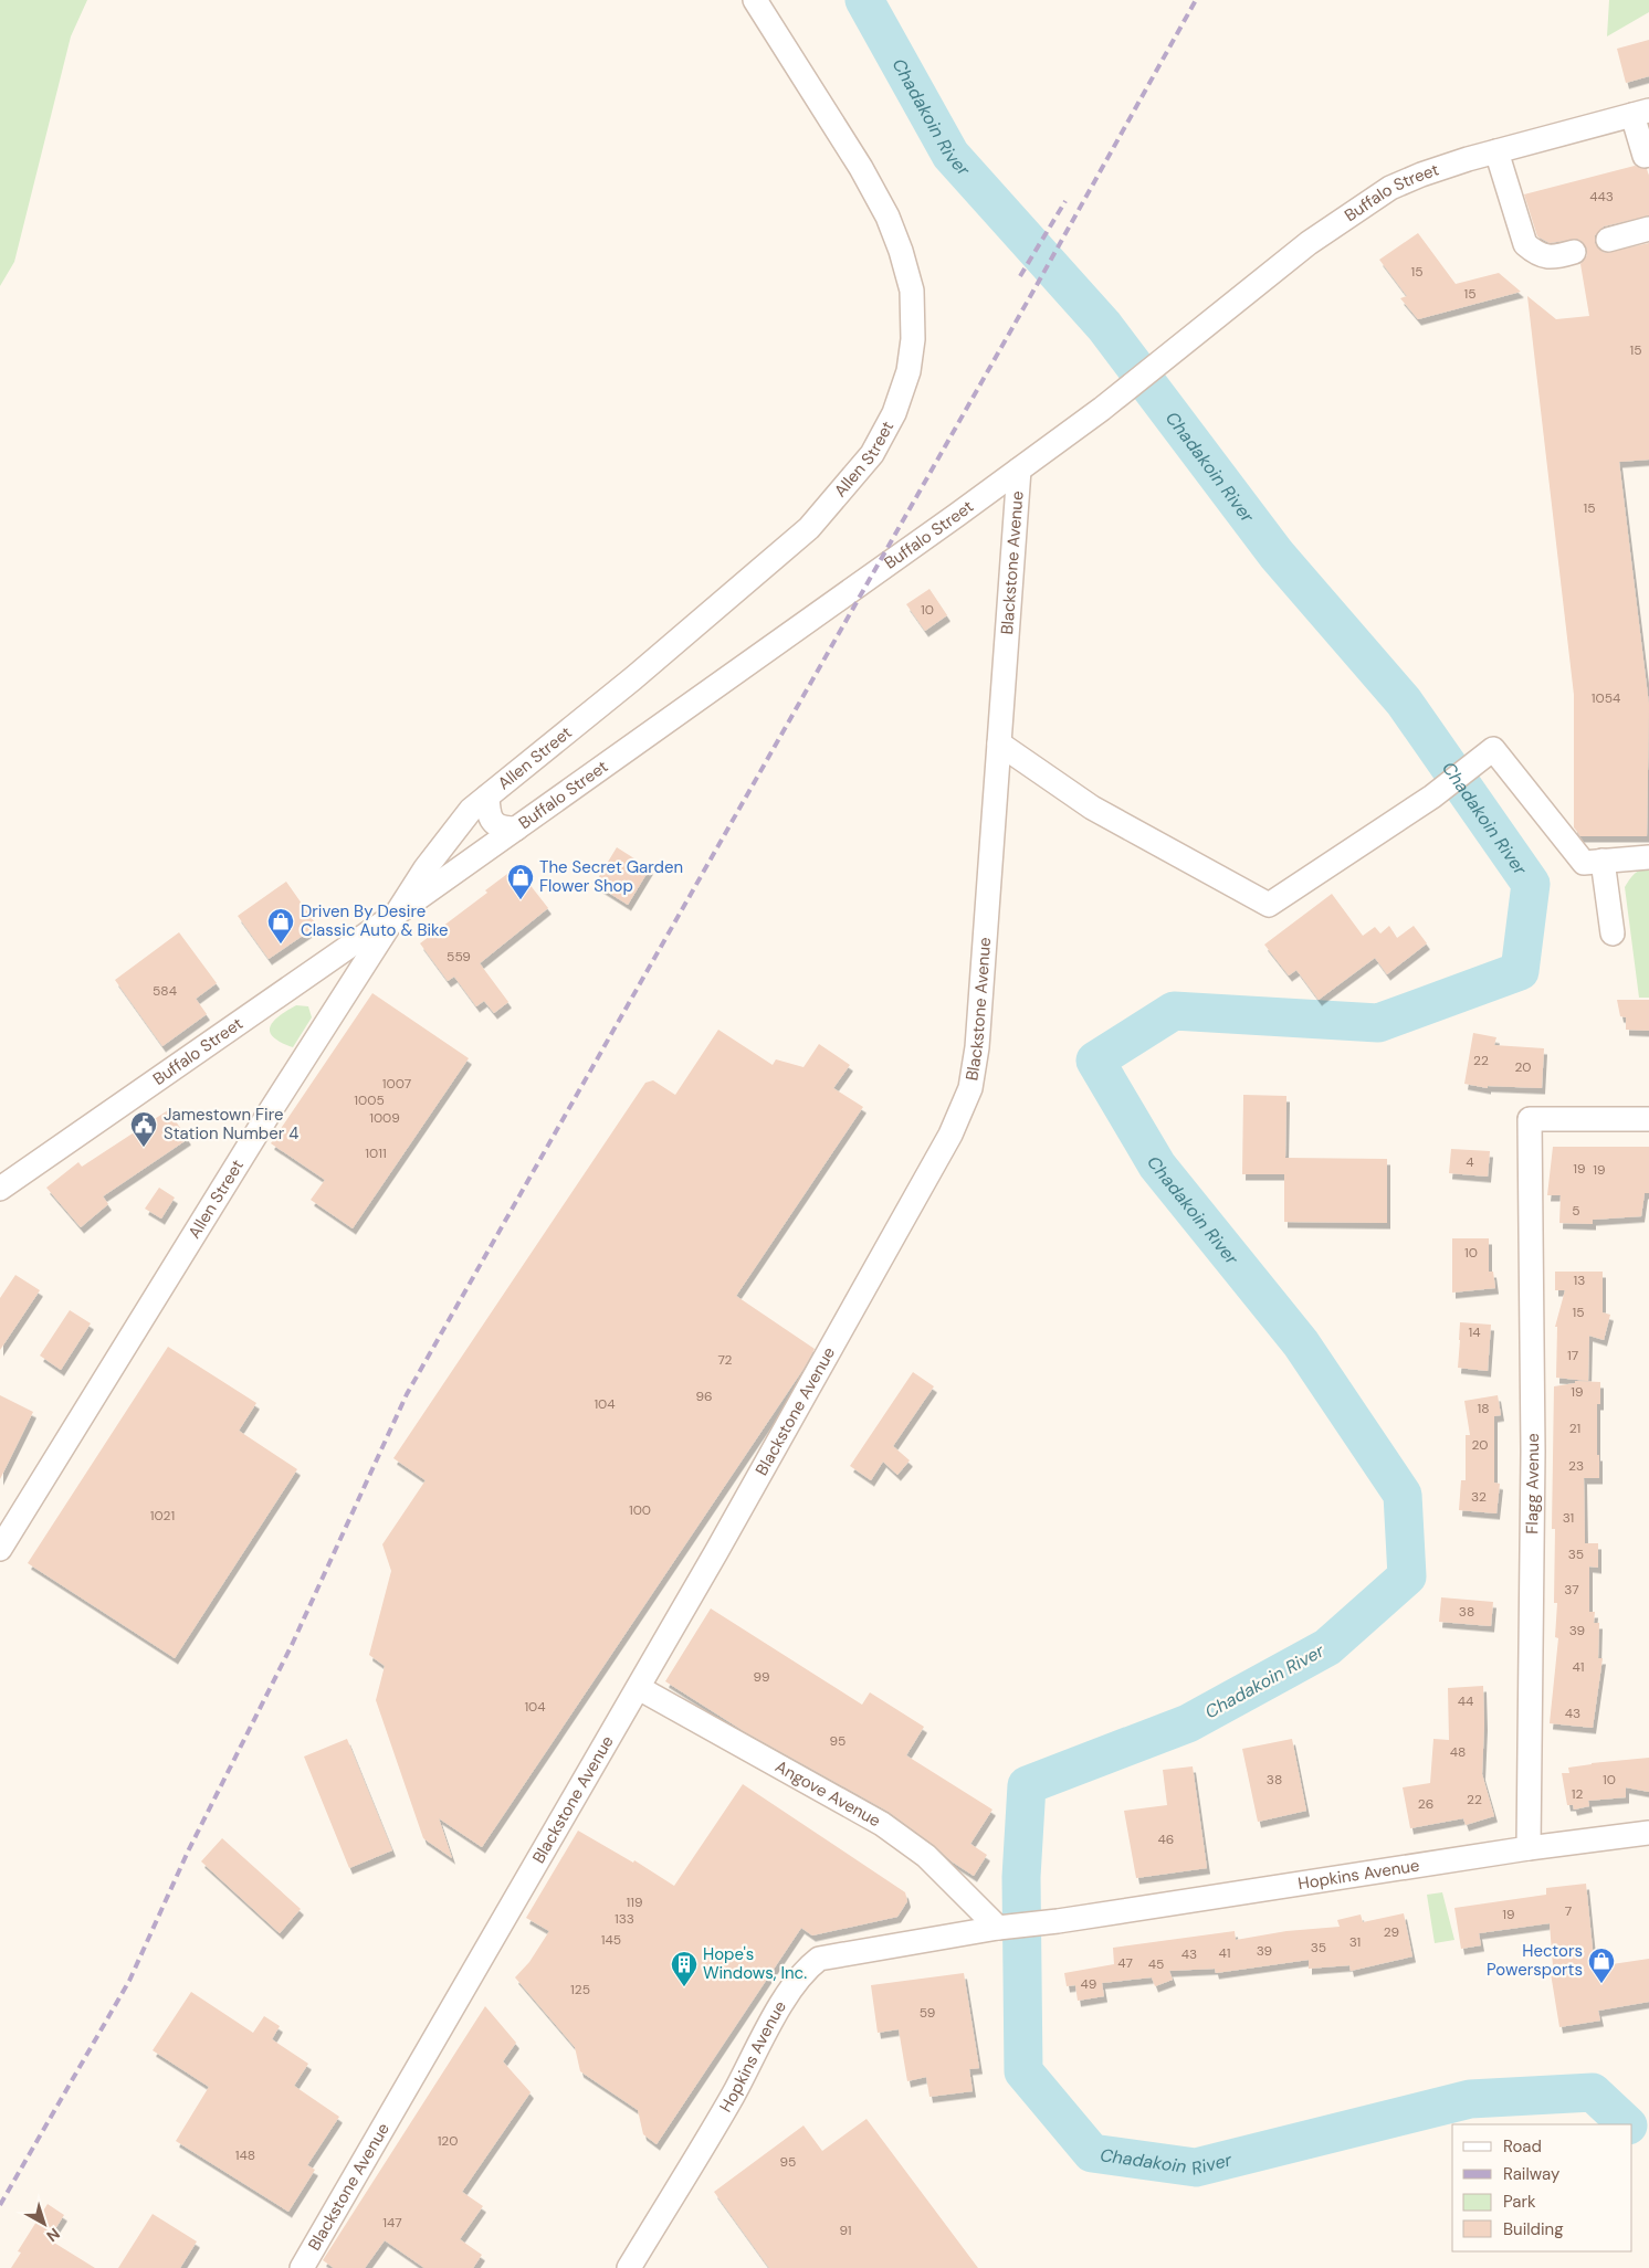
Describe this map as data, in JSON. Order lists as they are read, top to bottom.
{
  "streets": {
    "street": [
      "Buffalo Street",
      "Allen Street",
      "Blackstone Avenue",
      "Flagg Avenue",
      "Angove Avenue",
      "Hopkins Avenue"
    ]
  },
  "crossings": [
    ["Buffalo Street", "Allen Street"],
    ["Buffalo Street", "Blackstone Avenue"],
    ["Blackstone Avenue", "Angove Avenue"],
    ["Flagg Avenue", "Hopkins Avenue"],
    ["Angove Avenue", "Hopkins Avenue"]
  ],
  "water": ["Chadakoin River"],
  "places": {
    "shop": ["The Secret Garden Flower Shop", "Driven By Desire Classic Auto & Bike", "Hectors Powersports"],
    "public building": ["Jamestown Fire Station Number 4"],
    "building": ["Hope's Windows, Inc."]
  },
  "house_numbers": [
    "443",
    "15",
    "15",
    "15",
    "15",
    "10",
    "1054",
    "559",
    "584",
    "22",
    "20",
    "1007",
    "1005",
    "1009",
    "1011",
    "4",
    "19",
    "19",
    "5",
    "10",
    "13",
    "15",
    "14",
    "17",
    "72",
    "19",
    "96",
    "104",
    "18",
    "21",
    "20",
    "23",
    "32",
    "100",
    "1021",
    "31",
    "35",
    "37",
    "38",
    "39",
    "41",
    "99",
    "44",
    "104",
    "43",
    "95",
    "48",
    "38",
    "10",
    "12",
    "22",
    "26",
    "46",
    "119",
    "7",
    "19",
    "133",
    "29",
    "145",
    "31",
    "35",
    "39",
    "41",
    "43",
    "47",
    "45",
    "49",
    "125",
    "59",
    "120",
    "148",
    "95",
    "147",
    "91"
  ],
  "legend": [
    "Road",
    "Railway",
    "Park",
    "Building"
  ],
  "north": "bottom right"
}
